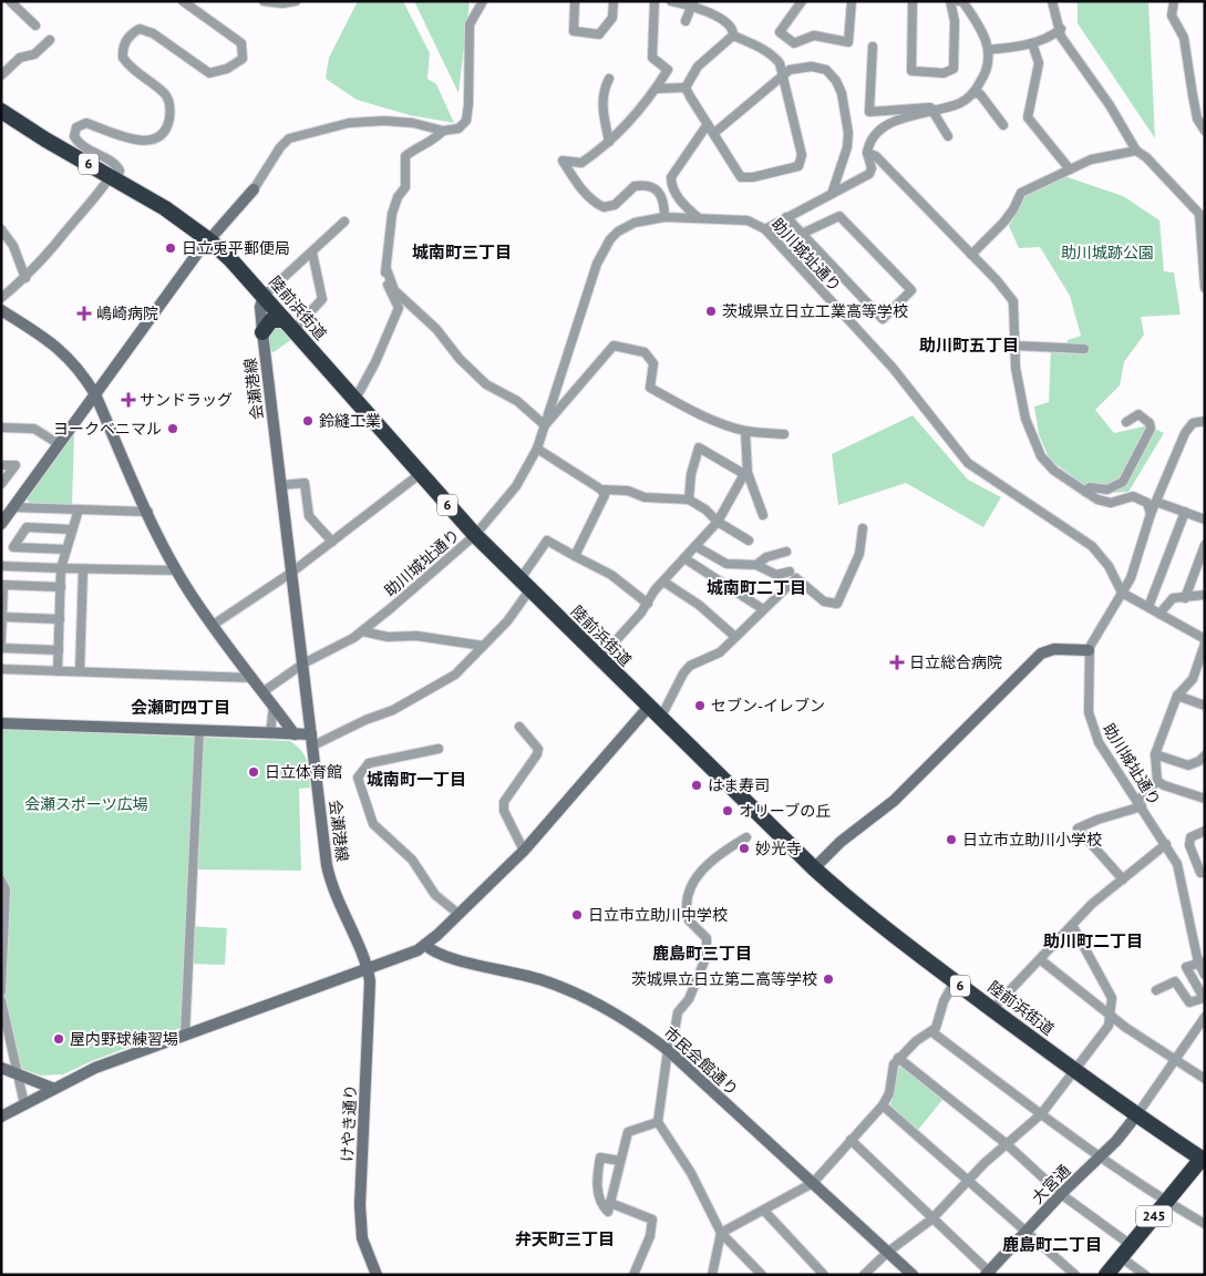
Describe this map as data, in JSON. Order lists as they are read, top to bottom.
{
  "streets": {
    "highway": ["6", "陸前浜街道", "245"],
    "street": [
      "助川城址通り",
      "会瀬港線",
      "市民会館通り",
      "けやき通り",
      "大宮通"
    ]
  },
  "crossings": [
    ["助川城址通り", "陸前浜街道"],
    ["助川城址通り", "会瀬港線"],
    ["陸前浜街道", "会瀬港線"],
    ["陸前浜街道", "大宮通"],
    ["陸前浜街道", "245"],
    ["会瀬港線", "けやき通り"]
  ],
  "districts": [
    "城南町三丁目",
    "助川町五丁目",
    "城南町二丁目",
    "会瀬町四丁目",
    "城南町一丁目",
    "助川町二丁目",
    "鹿島町三丁目",
    "弁天町三丁目",
    "鹿島町二丁目"
  ],
  "parks": ["助川城跡公園", "会瀬スポーツ広場"],
  "places": {
    "other": [
      "日立兎平郵便局",
      "茨城県立日立工業高等学校",
      "鈴縫工業",
      "ヨークベニマル",
      "セブン-イレブン",
      "日立体育館",
      "はま寿司",
      "オリーブの丘",
      "日立市立助川小学校",
      "妙光寺",
      "日立市立助川中学校",
      "茨城県立日立第二高等学校",
      "屋内野球練習場"
    ],
    "health": ["嶋崎病院", "サンドラッグ", "日立総合病院"]
  }
}
